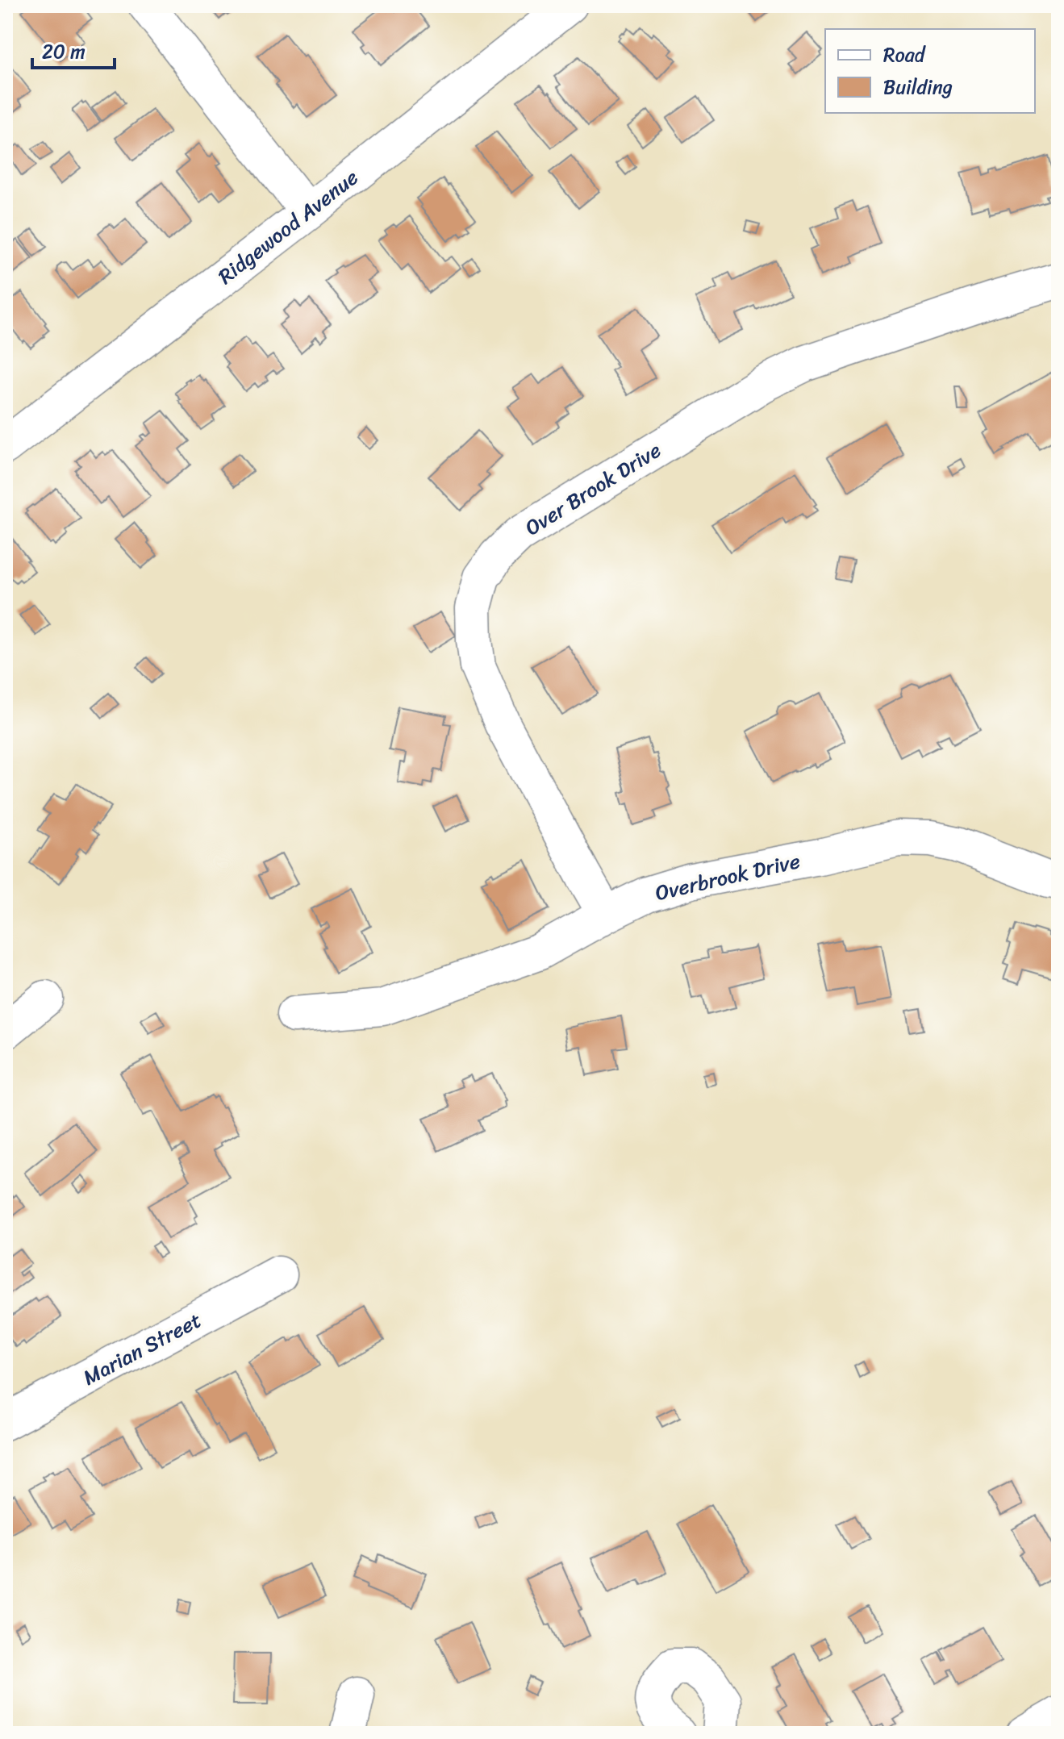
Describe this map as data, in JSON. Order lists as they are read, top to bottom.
{
  "streets": {
    "street": [
      "Ridgewood Avenue",
      "Over Brook Drive",
      "Overbrook Drive",
      "Marian Street"
    ]
  },
  "crossings": [
    ["Over Brook Drive", "Overbrook Drive"]
  ],
  "legend": ["Road", "Building"],
  "scale_bar": "20 m"
}
